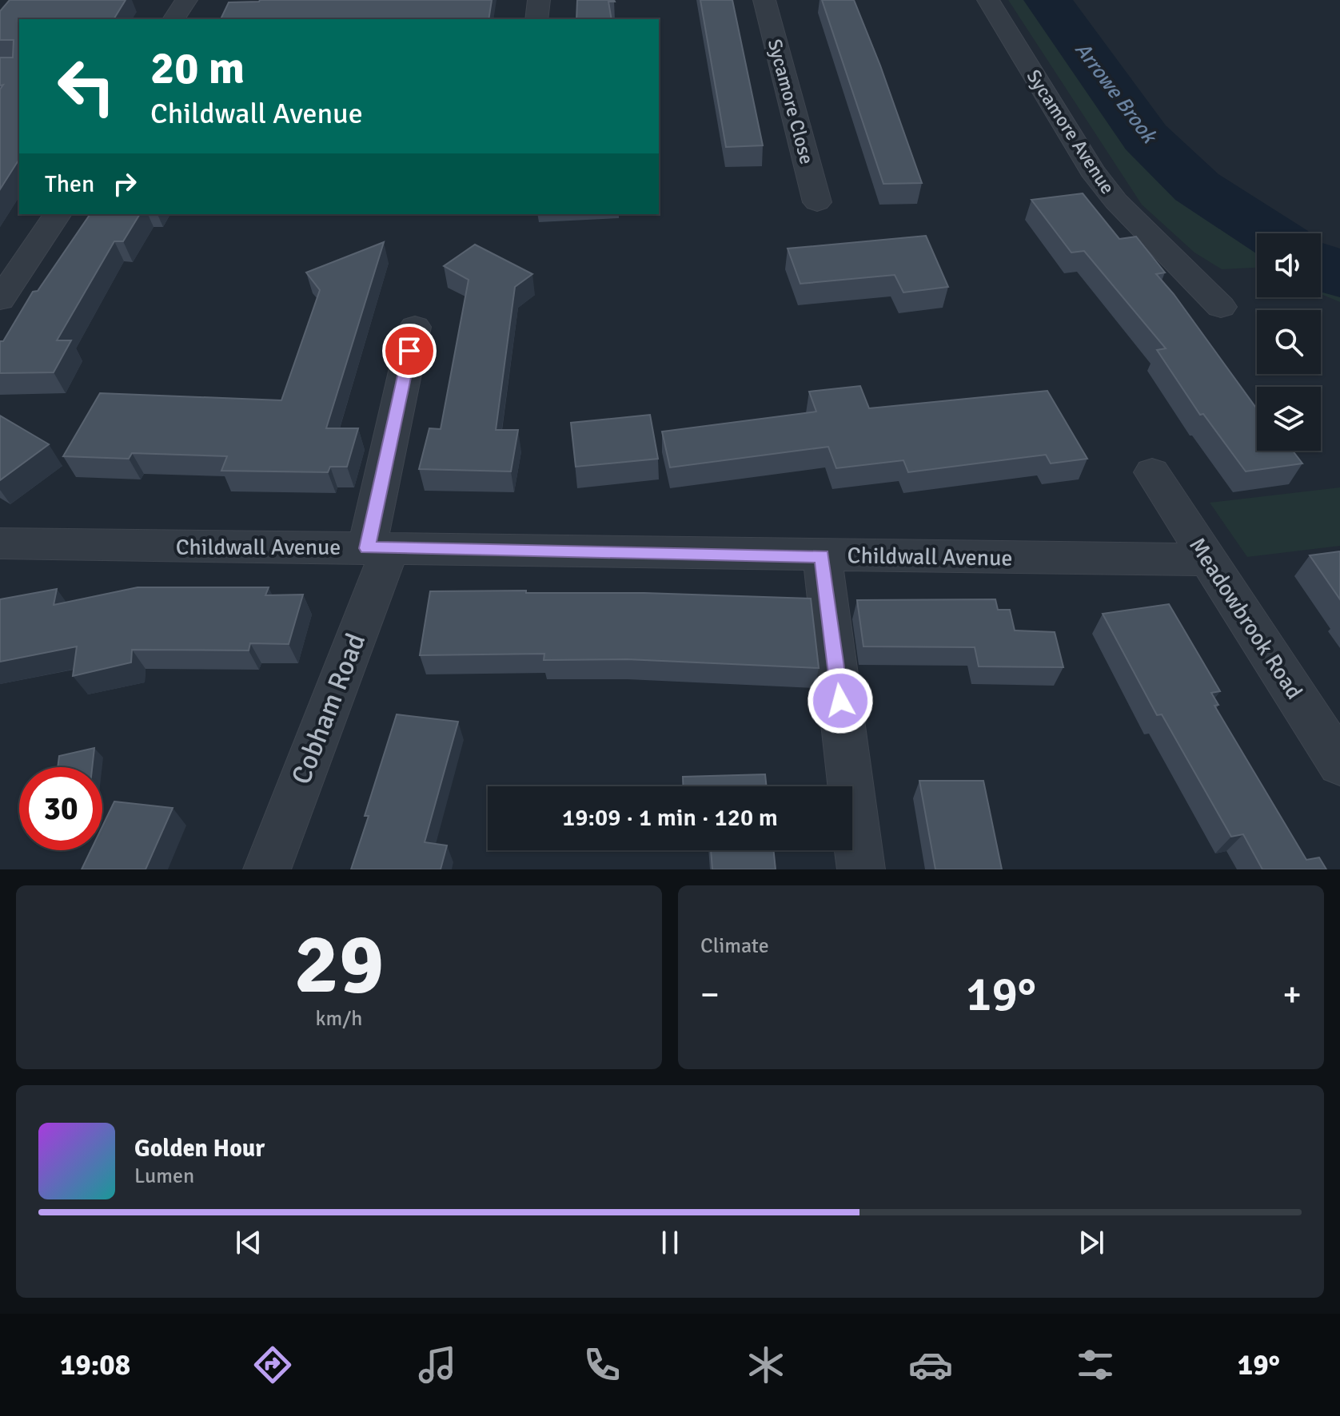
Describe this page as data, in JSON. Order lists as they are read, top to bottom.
{
  "streets": {
    "street": [
      "Sycamore Close",
      "Sycamore Avenue",
      "Childwall Avenue",
      "Meadowbrook Road",
      "Cobham Road"
    ]
  },
  "crossings": [
    ["Childwall Avenue", "Meadowbrook Road"],
    ["Childwall Avenue", "Cobham Road"]
  ],
  "water": ["Arrowe Brook"],
  "page": {
    "turn": ["20 m", "Childwall Avenue"],
    "then": "Then",
    "limit": "30",
    "trip": "19:09 · 1 min · 120 m",
    "tile": [
      ["29", "km/h"],
      "Climate"
    ],
    "heat": ["−", "19°", "+"],
    "song": ["Golden Hour", "Lumen"],
    "tabs": ["19:08", "19°"]
  }
}
